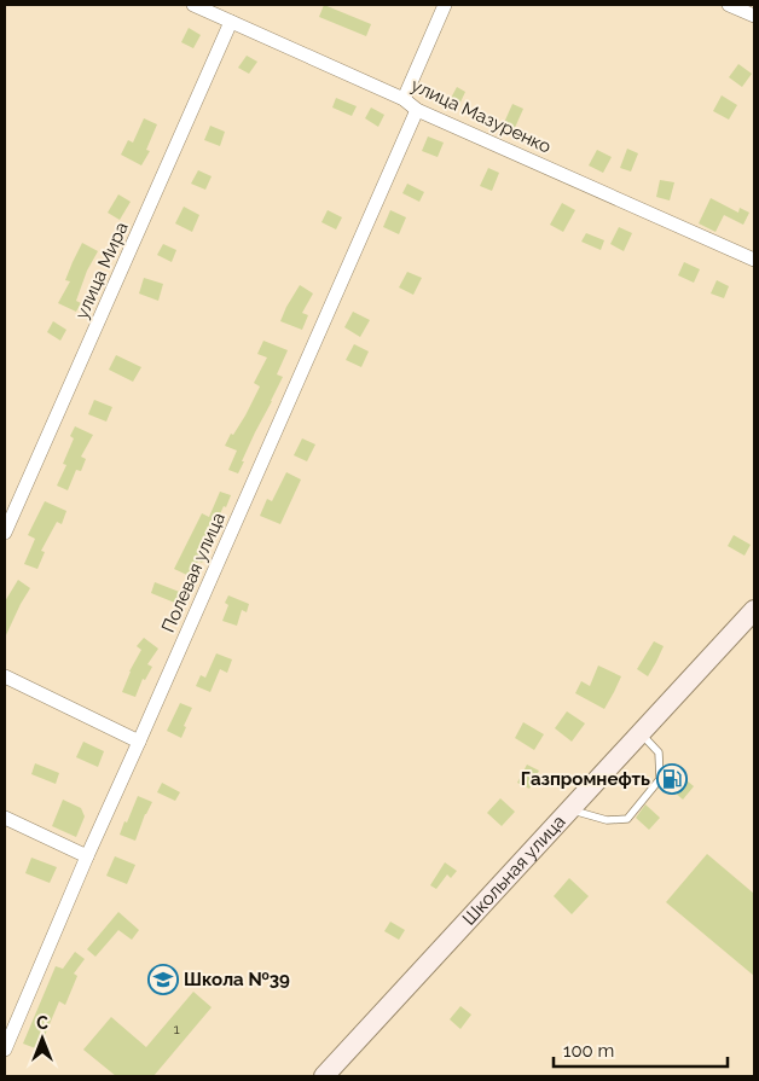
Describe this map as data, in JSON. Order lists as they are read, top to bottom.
{
  "streets": {
    "main road": ["Школьная улица"],
    "street": ["улица Мазуренко", "улица Мира", "Полевая улица"]
  },
  "crossings": [
    ["улица Мазуренко", "улица Мира"],
    ["улица Мазуренко", "Полевая улица"]
  ],
  "places": {
    "fuel station": ["Газпромнефть"],
    "school or university": ["Школа №39"]
  },
  "house_numbers": ["1"],
  "scale_bar": "100 m",
  "north": "top"
}
